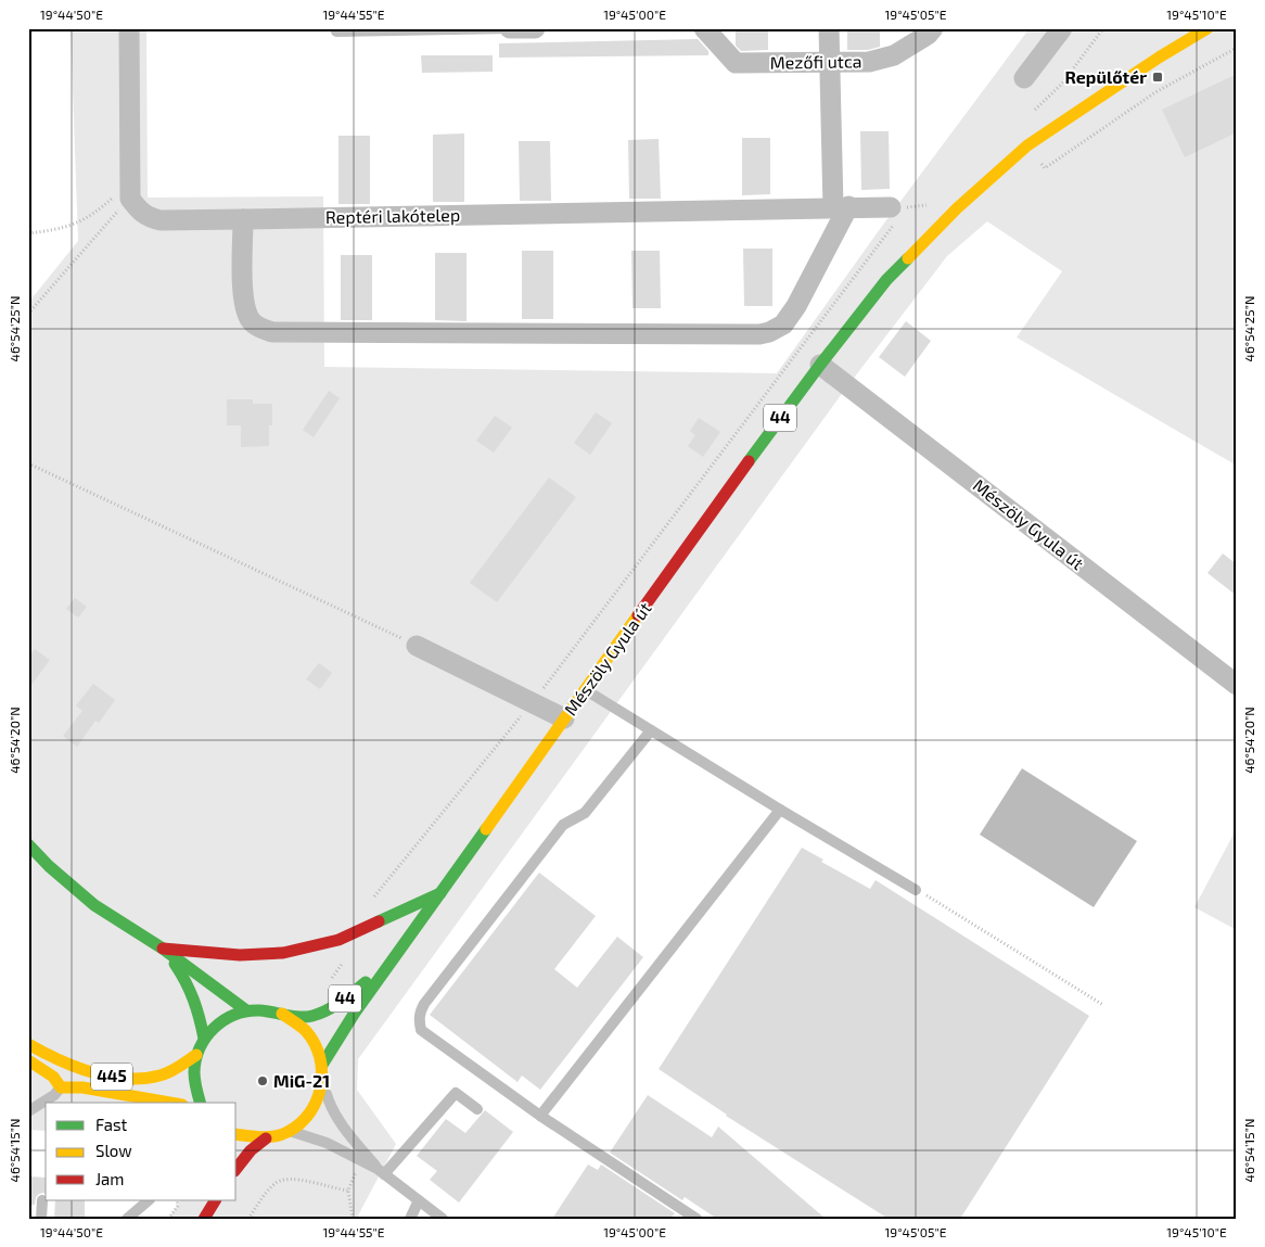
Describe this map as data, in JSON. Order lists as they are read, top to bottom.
{
  "streets": {
    "main road": ["44", "Mészöly Gyula út", "445"],
    "street": ["Mezőfi utca", "Reptéri lakótelep"]
  },
  "crossings": [
    ["Mészöly Gyula út", "445"]
  ],
  "places": {
    "transit": ["Repülőtér"],
    "other": ["MiG-21"]
  },
  "legend": ["Fast", "Slow", "Jam"],
  "coordinates": [
    "19°44'50\"E",
    "19°44'55\"E",
    "19°45'00\"E",
    "19°45'05\"E",
    "19°45'10\"E",
    "46°54'25\"N",
    "46°54'20\"N",
    "46°54'15\"N"
  ]
}
